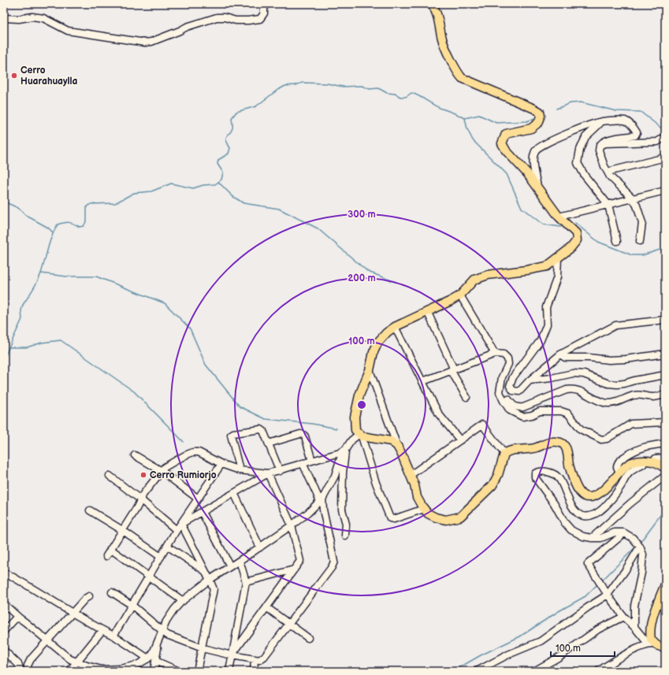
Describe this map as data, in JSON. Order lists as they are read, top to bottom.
{
  "places": ["Cerro Huarahuaylla", "Cerro Rumiorjo"],
  "scale_bar": "100 m",
  "rings": ["300 m", "200 m", "100 m"]
}
